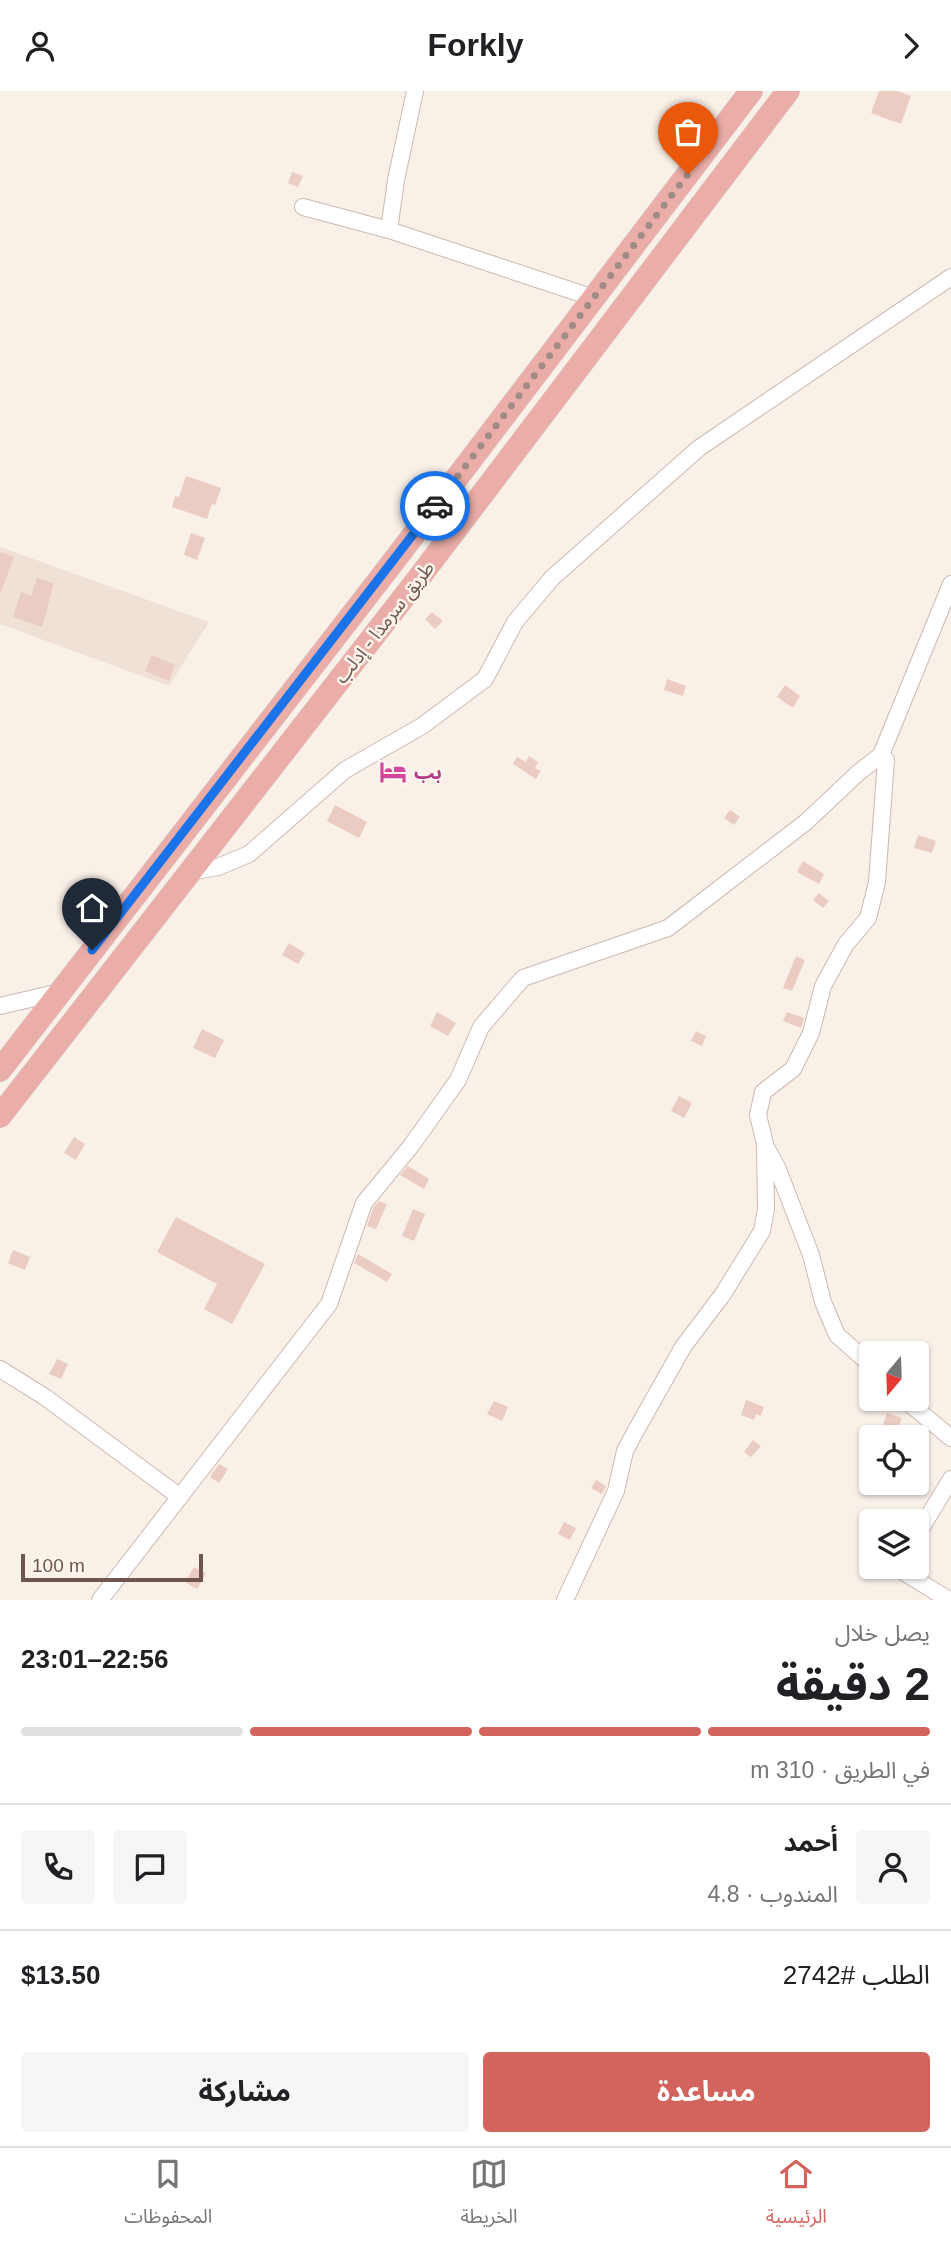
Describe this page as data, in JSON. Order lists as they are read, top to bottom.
{
  "streets": {
    "highway": ["طريق سرمدا - إدلب"]
  },
  "places": {
    "hotel": ["بب"]
  },
  "scale_bar": "100 m",
  "north": "bottom",
  "page": {
    "header": "Forkly",
    "scale": "100 m",
    "heading": ["2 دقيقة", "يصل خلال", "22:56–23:01"],
    "panel": [
      "أحمد",
      "المندوب · 4.8",
      "الطلب #2742",
      "$13.50"
    ],
    "bar": "في الطريق · 310 m",
    "buttons": ["مساعدة", "مشاركة"],
    "tabs": ["الرئيسية", "الخريطة", "المحفوظات"]
  }
}
